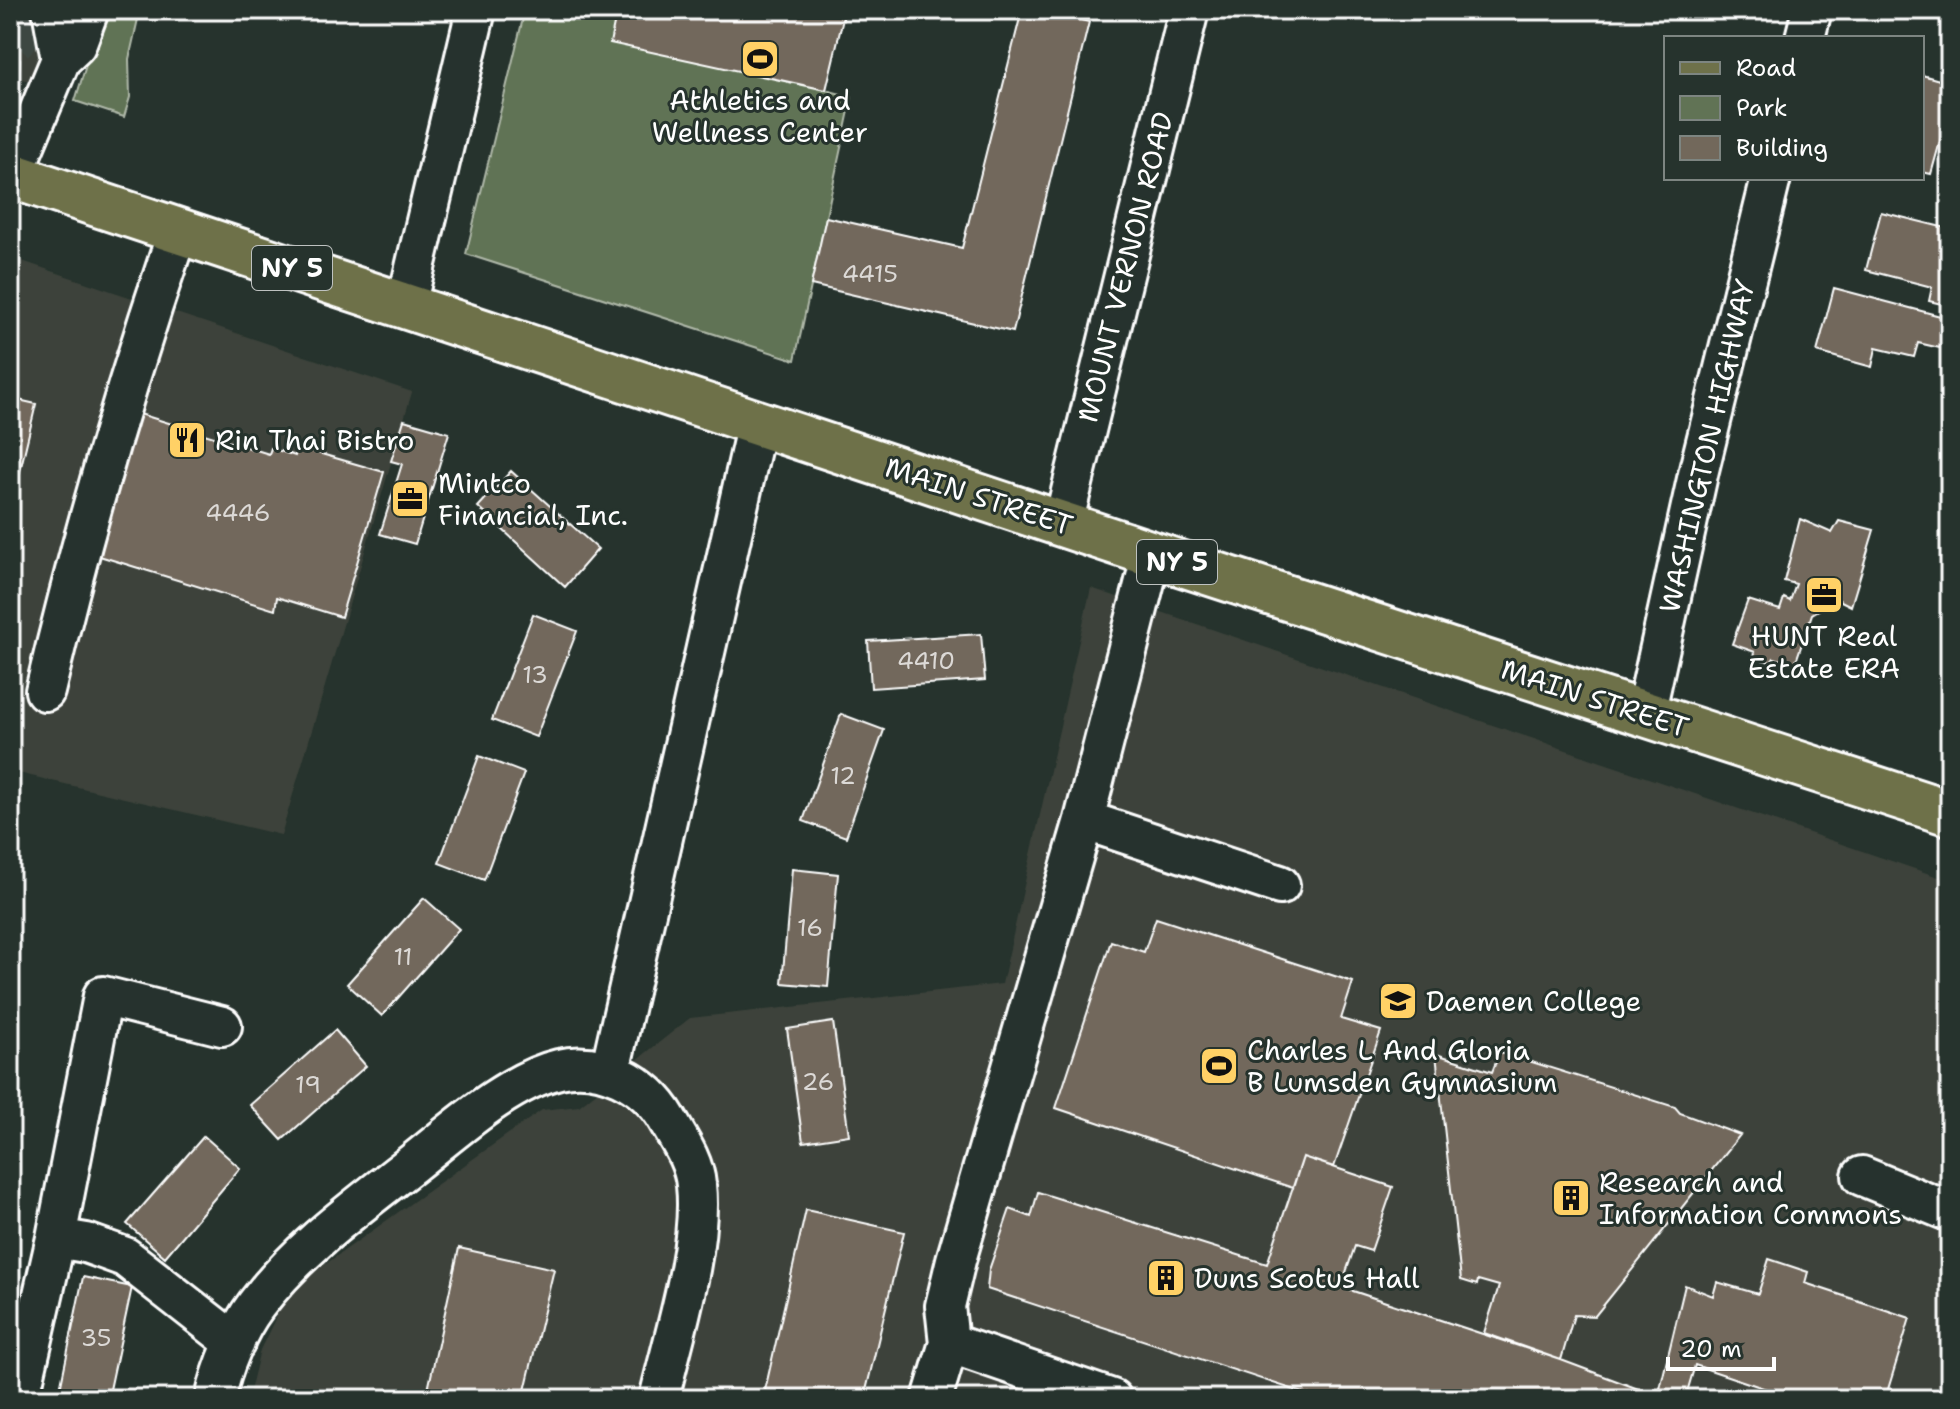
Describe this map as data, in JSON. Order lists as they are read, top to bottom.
{
  "streets": {
    "main road": ["NY 5", "MAIN STREET"],
    "street": ["MOUNT VERNON ROAD", "WASHINGTON HIGHWAY"]
  },
  "crossings": [
    ["MOUNT VERNON ROAD", "MAIN STREET"],
    ["WASHINGTON HIGHWAY", "MAIN STREET"]
  ],
  "places": {
    "sports": ["Athletics and Wellness Center", "Charles L And Gloria B Lumsden Gymnasium"],
    "restaurant": ["Rin Thai Bistro"],
    "office": ["Mintco Financial, Inc.", "HUNT Real Estate ERA"],
    "school or university": ["Daemen College"],
    "building": ["Research and Information Commons", "Duns Scotus Hall"]
  },
  "house_numbers": [
    "4415",
    "4446",
    "4410",
    "13",
    "12",
    "16",
    "11",
    "26",
    "19",
    "35"
  ],
  "legend": ["Road", "Park", "Building"],
  "scale_bar": "20 m"
}
